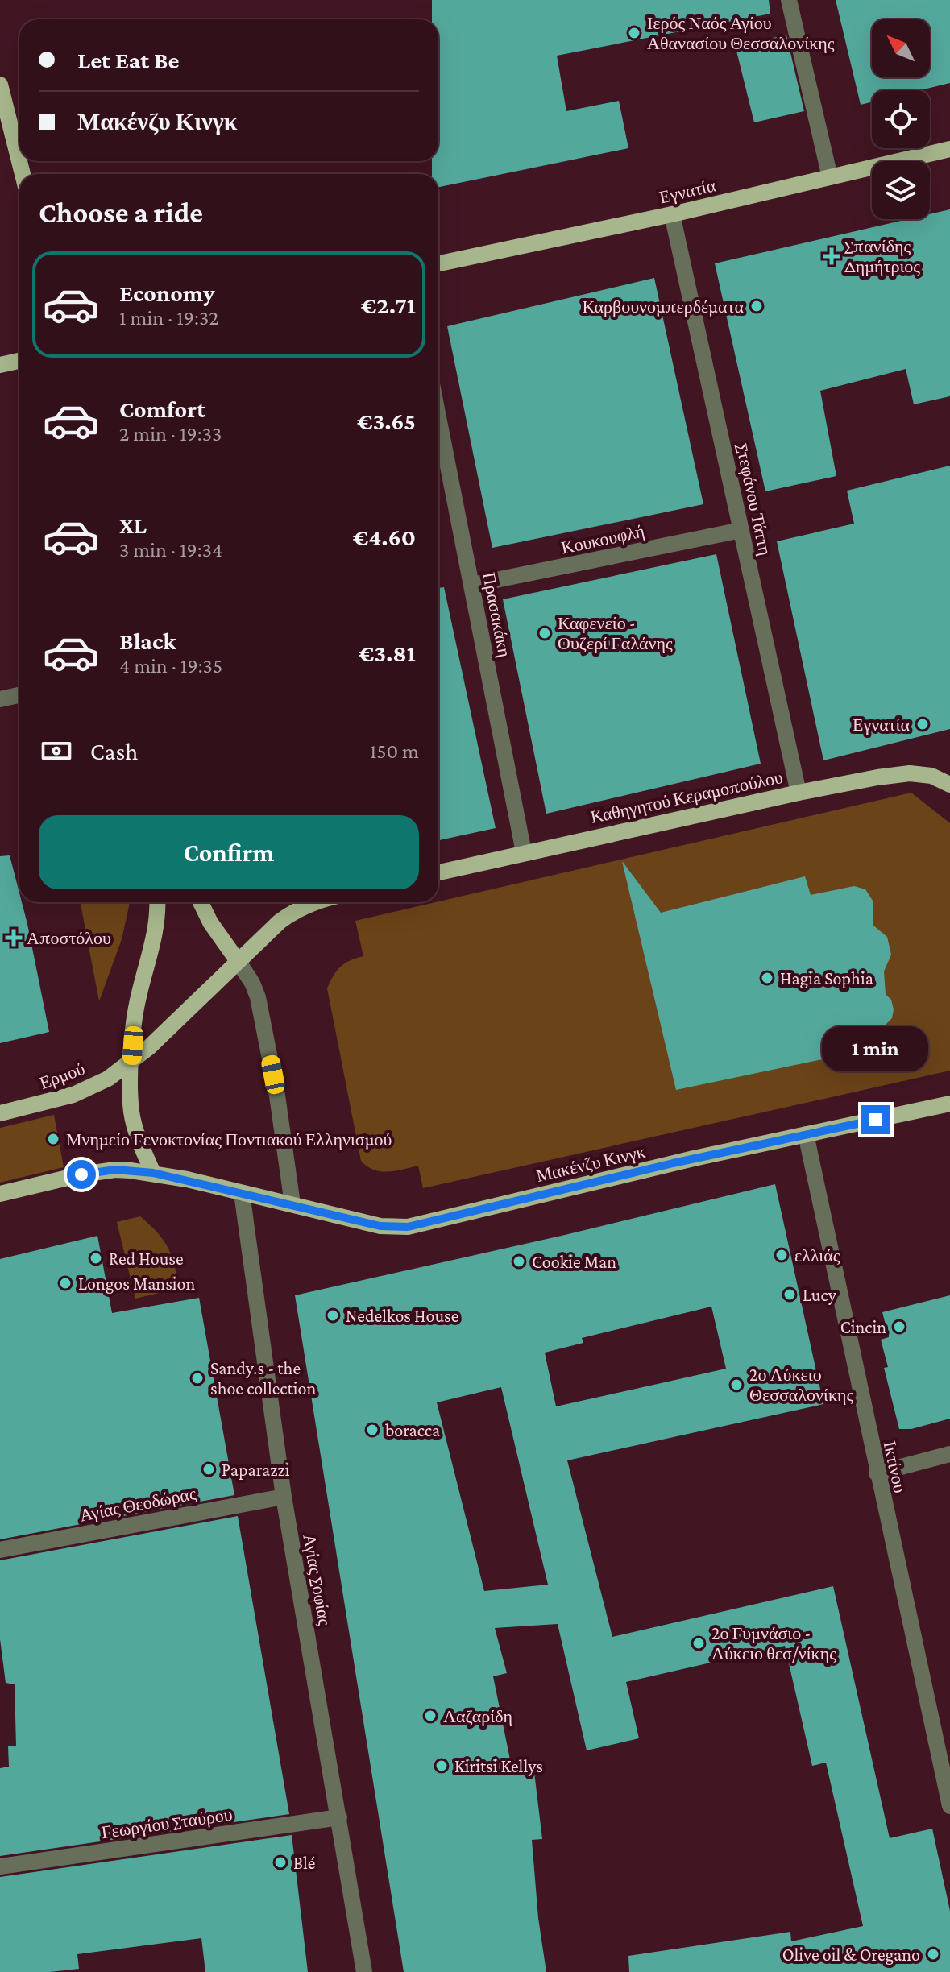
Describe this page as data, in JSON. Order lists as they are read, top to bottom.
{
  "streets": {
    "main road": [
      "Εγνατία",
      "Καθηγητού Κεραμοπούλου",
      "Ερμού",
      "Μακένζυ Κινγκ"
    ],
    "street": [
      "Στεφάνου Τάττη",
      "Κουκουφλή",
      "Πρασακάκη",
      "Ικτίνου",
      "Αγίας Θεοδώρας",
      "Αγίας Σοφίας",
      "Γεωργίου Σταύρου"
    ]
  },
  "crossings": [
    ["Εγνατία", "Στεφάνου Τάττη"],
    ["Στεφάνου Τάττη", "Κουκουφλή"],
    ["Στεφάνου Τάττη", "Καθηγητού Κεραμοπούλου"],
    ["Κουκουφλή", "Πρασακάκη"],
    ["Πρασακάκη", "Καθηγητού Κεραμοπούλου"],
    ["Μακένζυ Κινγκ", "Ικτίνου"],
    ["Μακένζυ Κινγκ", "Αγίας Σοφίας"],
    ["Αγίας Θεοδώρας", "Αγίας Σοφίας"],
    ["Αγίας Σοφίας", "Γεωργίου Σταύρου"]
  ],
  "places": {
    "other": [
      "Ιερός Ναός Αγίου Αθανασίου Θεσσαλονίκης",
      "Καρβουνομπερδέματα",
      "Καφενείο - Ουζερί Γαλάνης",
      "Εγνατία",
      "Hagia Sophia",
      "Μνημείο Γενοκτονίας Ποντιακού Ελληνισμού",
      "ελλιάς",
      "Red House",
      "Cookie Man",
      "Longos Mansion",
      "Lucy",
      "Nedelkos House",
      "Cincin",
      "Sandy.s - the shoe collection",
      "2ο Λύκειο Θεσσαλονίκης",
      "boracca",
      "Paparazzi",
      "2ο Γυμνάσιο - Λύκειο θεσ/νίκης",
      "Λαζαρίδη",
      "Kiritsi Kellys",
      "Blé",
      "Olive oil & Oregano"
    ],
    "health": ["Σπανίδης Δημήτριος", "Αποστόλου"]
  },
  "north": "top left",
  "page": {
    "banner": ["Let Eat Be", "Μακένζυ Κινγκ"],
    "heading": "Choose a ride",
    "list": [
      {
        "name": "Economy",
        "note": "1 min · 19:32",
        "value": "€2.71"
      },
      {
        "name": "Comfort",
        "note": "2 min · 19:33",
        "value": "€3.65"
      },
      {
        "name": "XL",
        "note": "3 min · 19:34",
        "value": "€4.60"
      },
      {
        "name": "Black",
        "note": "4 min · 19:35",
        "value": "€3.81"
      }
    ],
    "pay": ["Cash", "150 m"],
    "buttons": "Confirm",
    "bubble": "1 min"
  }
}
